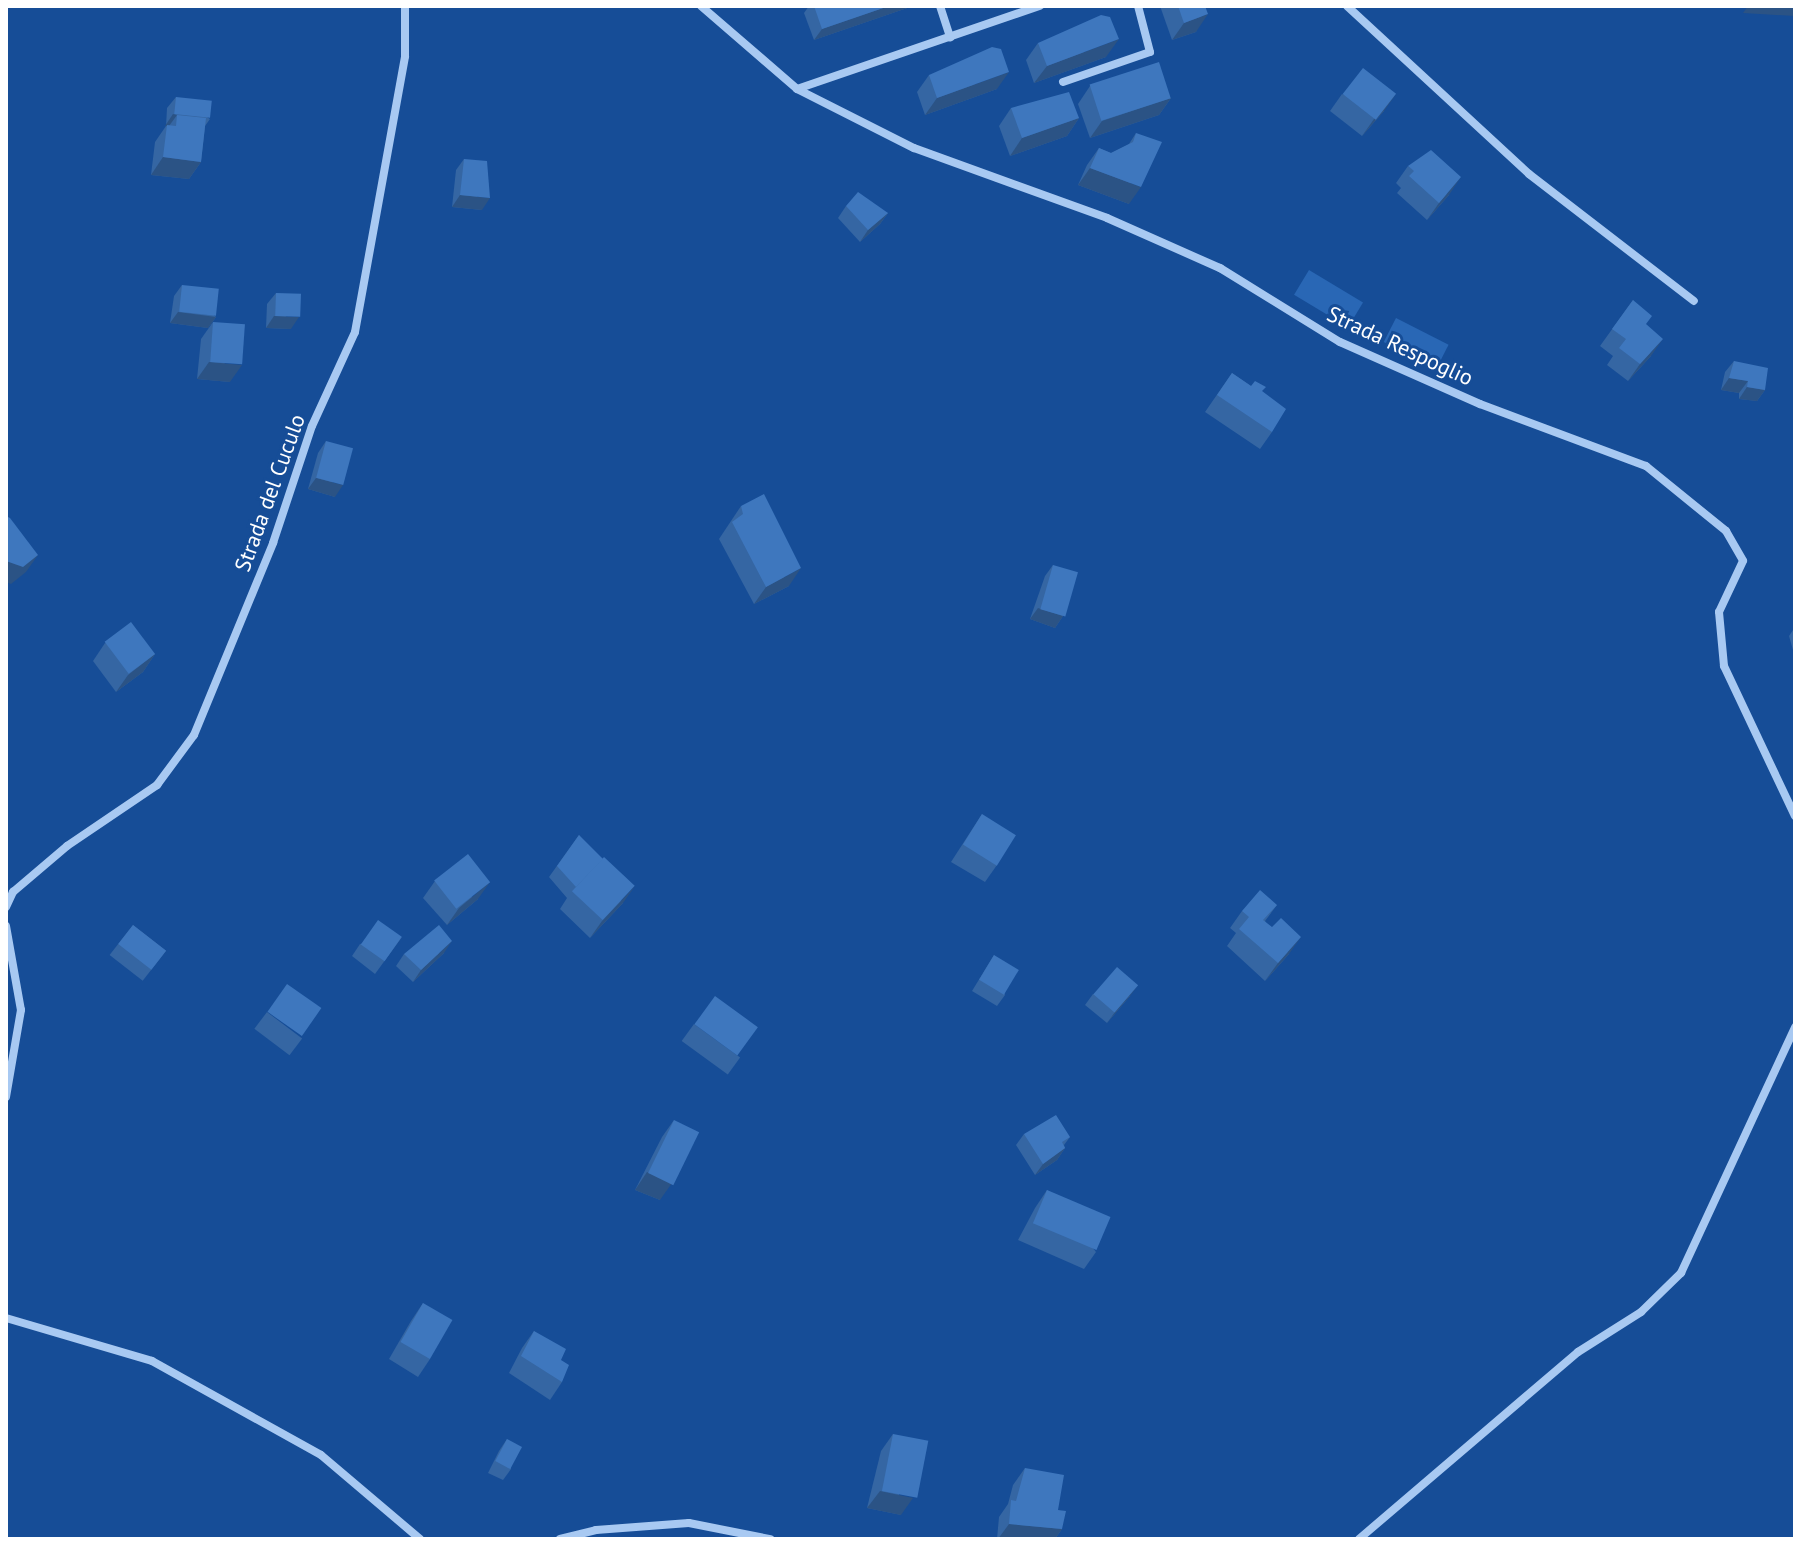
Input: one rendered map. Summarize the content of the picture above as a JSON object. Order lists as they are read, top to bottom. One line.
{"streets":{"street":["Strada Respoglio","Strada del Cuculo"]}}
